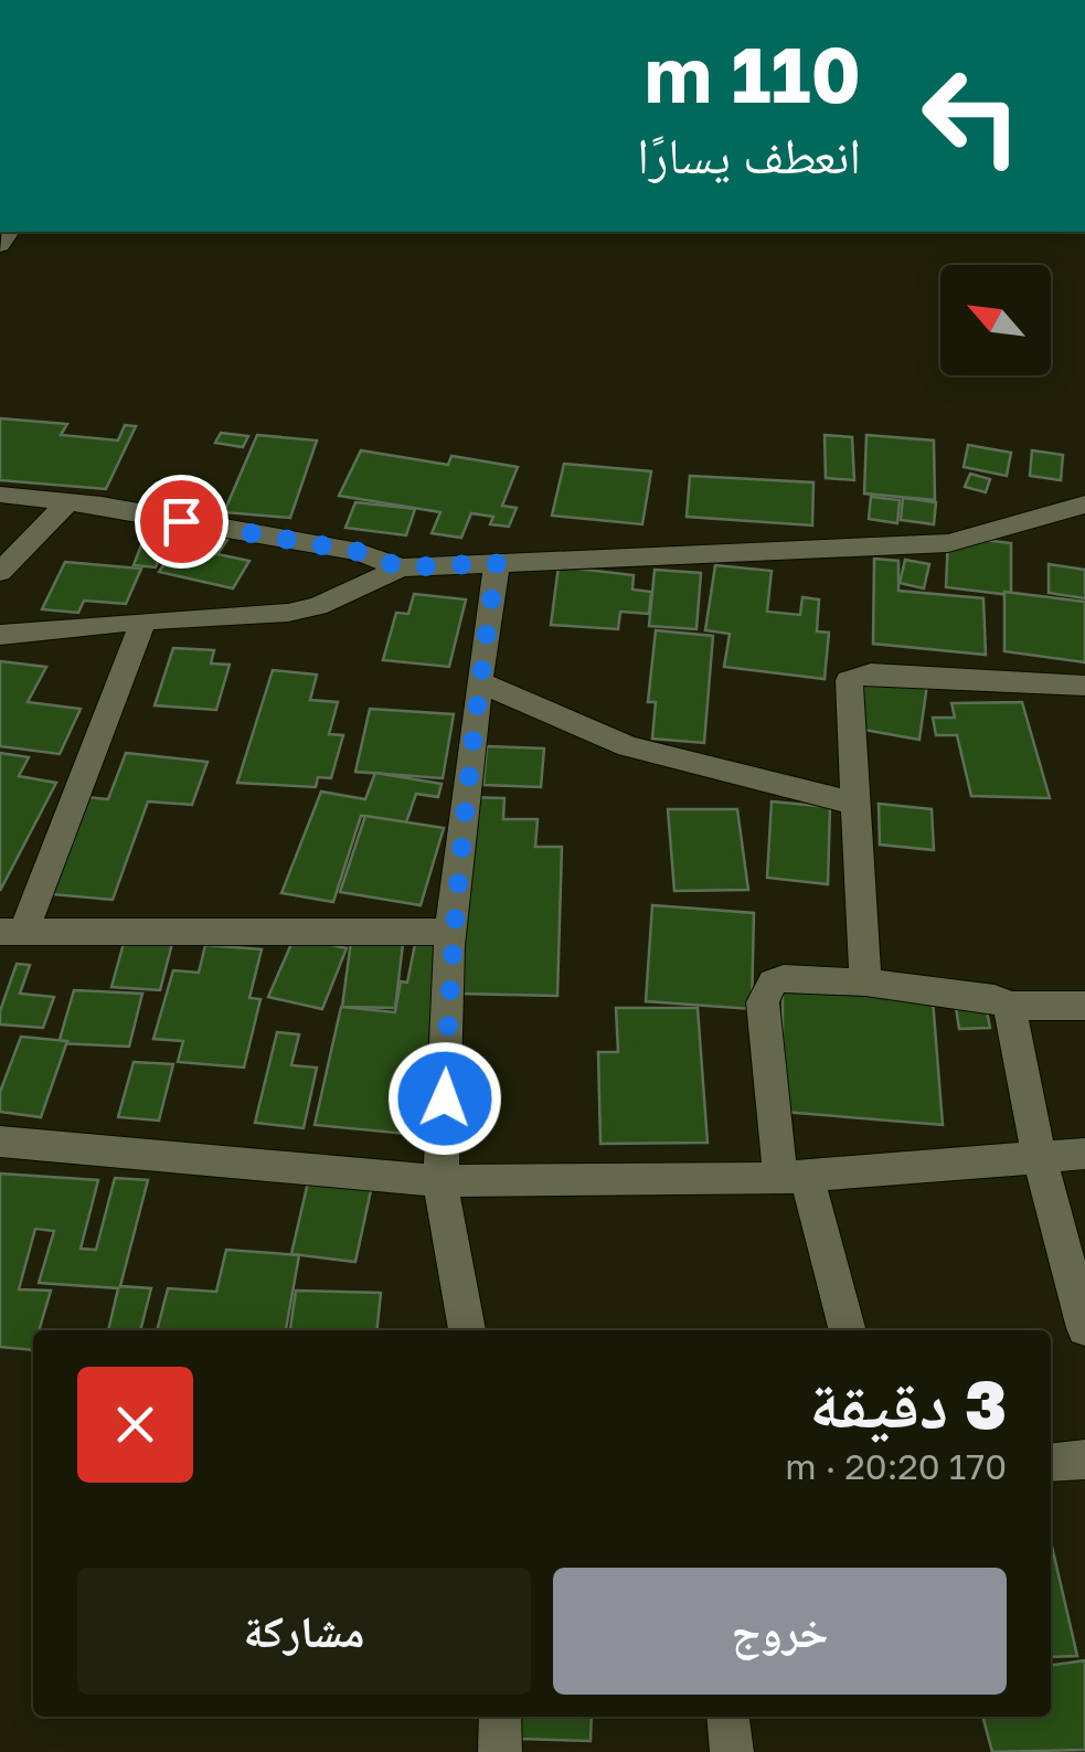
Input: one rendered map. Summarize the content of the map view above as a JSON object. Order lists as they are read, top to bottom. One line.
{"north":"top left","page":{"turn":["110 m","انعطف يسارًا"],"heading":["3 دقيقة","170 m · 20:20"],"buttons":["خروج","مشاركة"]}}
